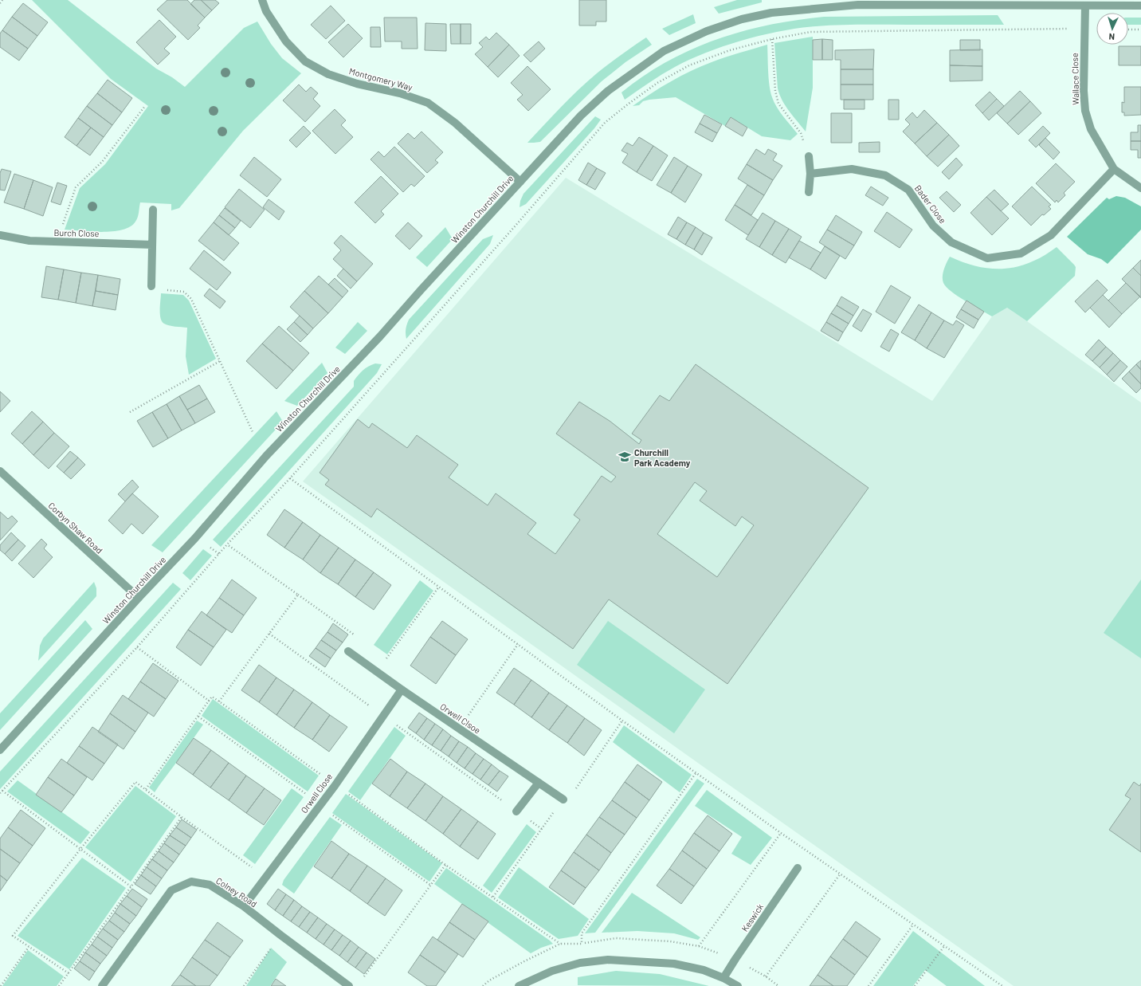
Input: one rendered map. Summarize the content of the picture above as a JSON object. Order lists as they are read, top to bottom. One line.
{"streets":{"street":["Montgomery Way","Wallace Close","Bader Close","Winston Churchill Drive","Burch Close","Corbyn Shaw Road","Orwell Clsoe","Orwell Close","Colney Road","Keswick"]},"crossings":[["Montgomery Way","Winston Churchill Drive"],["Wallace Close","Bader Close"],["Wallace Close","Winston Churchill Drive"],["Winston Churchill Drive","Corbyn Shaw Road"],["Orwell Clsoe","Orwell Close"],["Orwell Close","Colney Road"]],"places":{"school or university":["Churchill Park Academy"]},"north":"bottom"}
